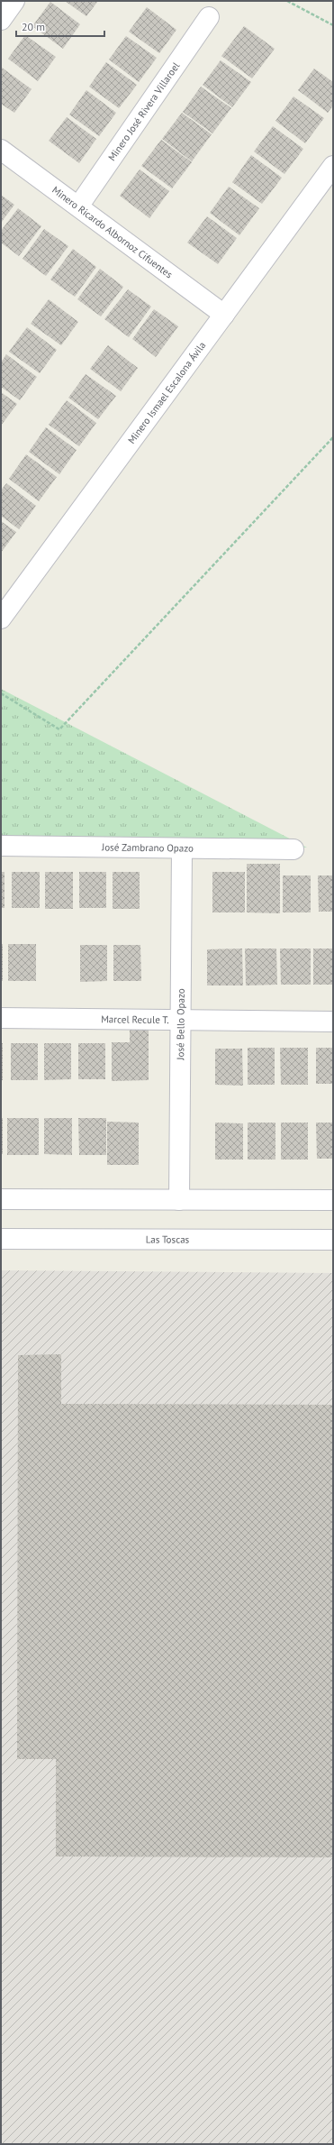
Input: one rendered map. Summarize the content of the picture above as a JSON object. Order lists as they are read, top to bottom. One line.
{"streets":{"street":["Minero José Rivera Villaroel","Minero Ricardo Albornoz Cifuentes","Minero Ismael Escalona Ávila","José Zambrano Opazo","Marcel Recule T.","José Bello Opazo","Las Toscas"]},"crossings":[["Minero José Rivera Villaroel","Minero Ricardo Albornoz Cifuentes"],["Minero Ricardo Albornoz Cifuentes","Minero Ismael Escalona Ávila"],["José Zambrano Opazo","José Bello Opazo"],["Marcel Recule T.","José Bello Opazo"]],"scale_bar":"20 m"}
